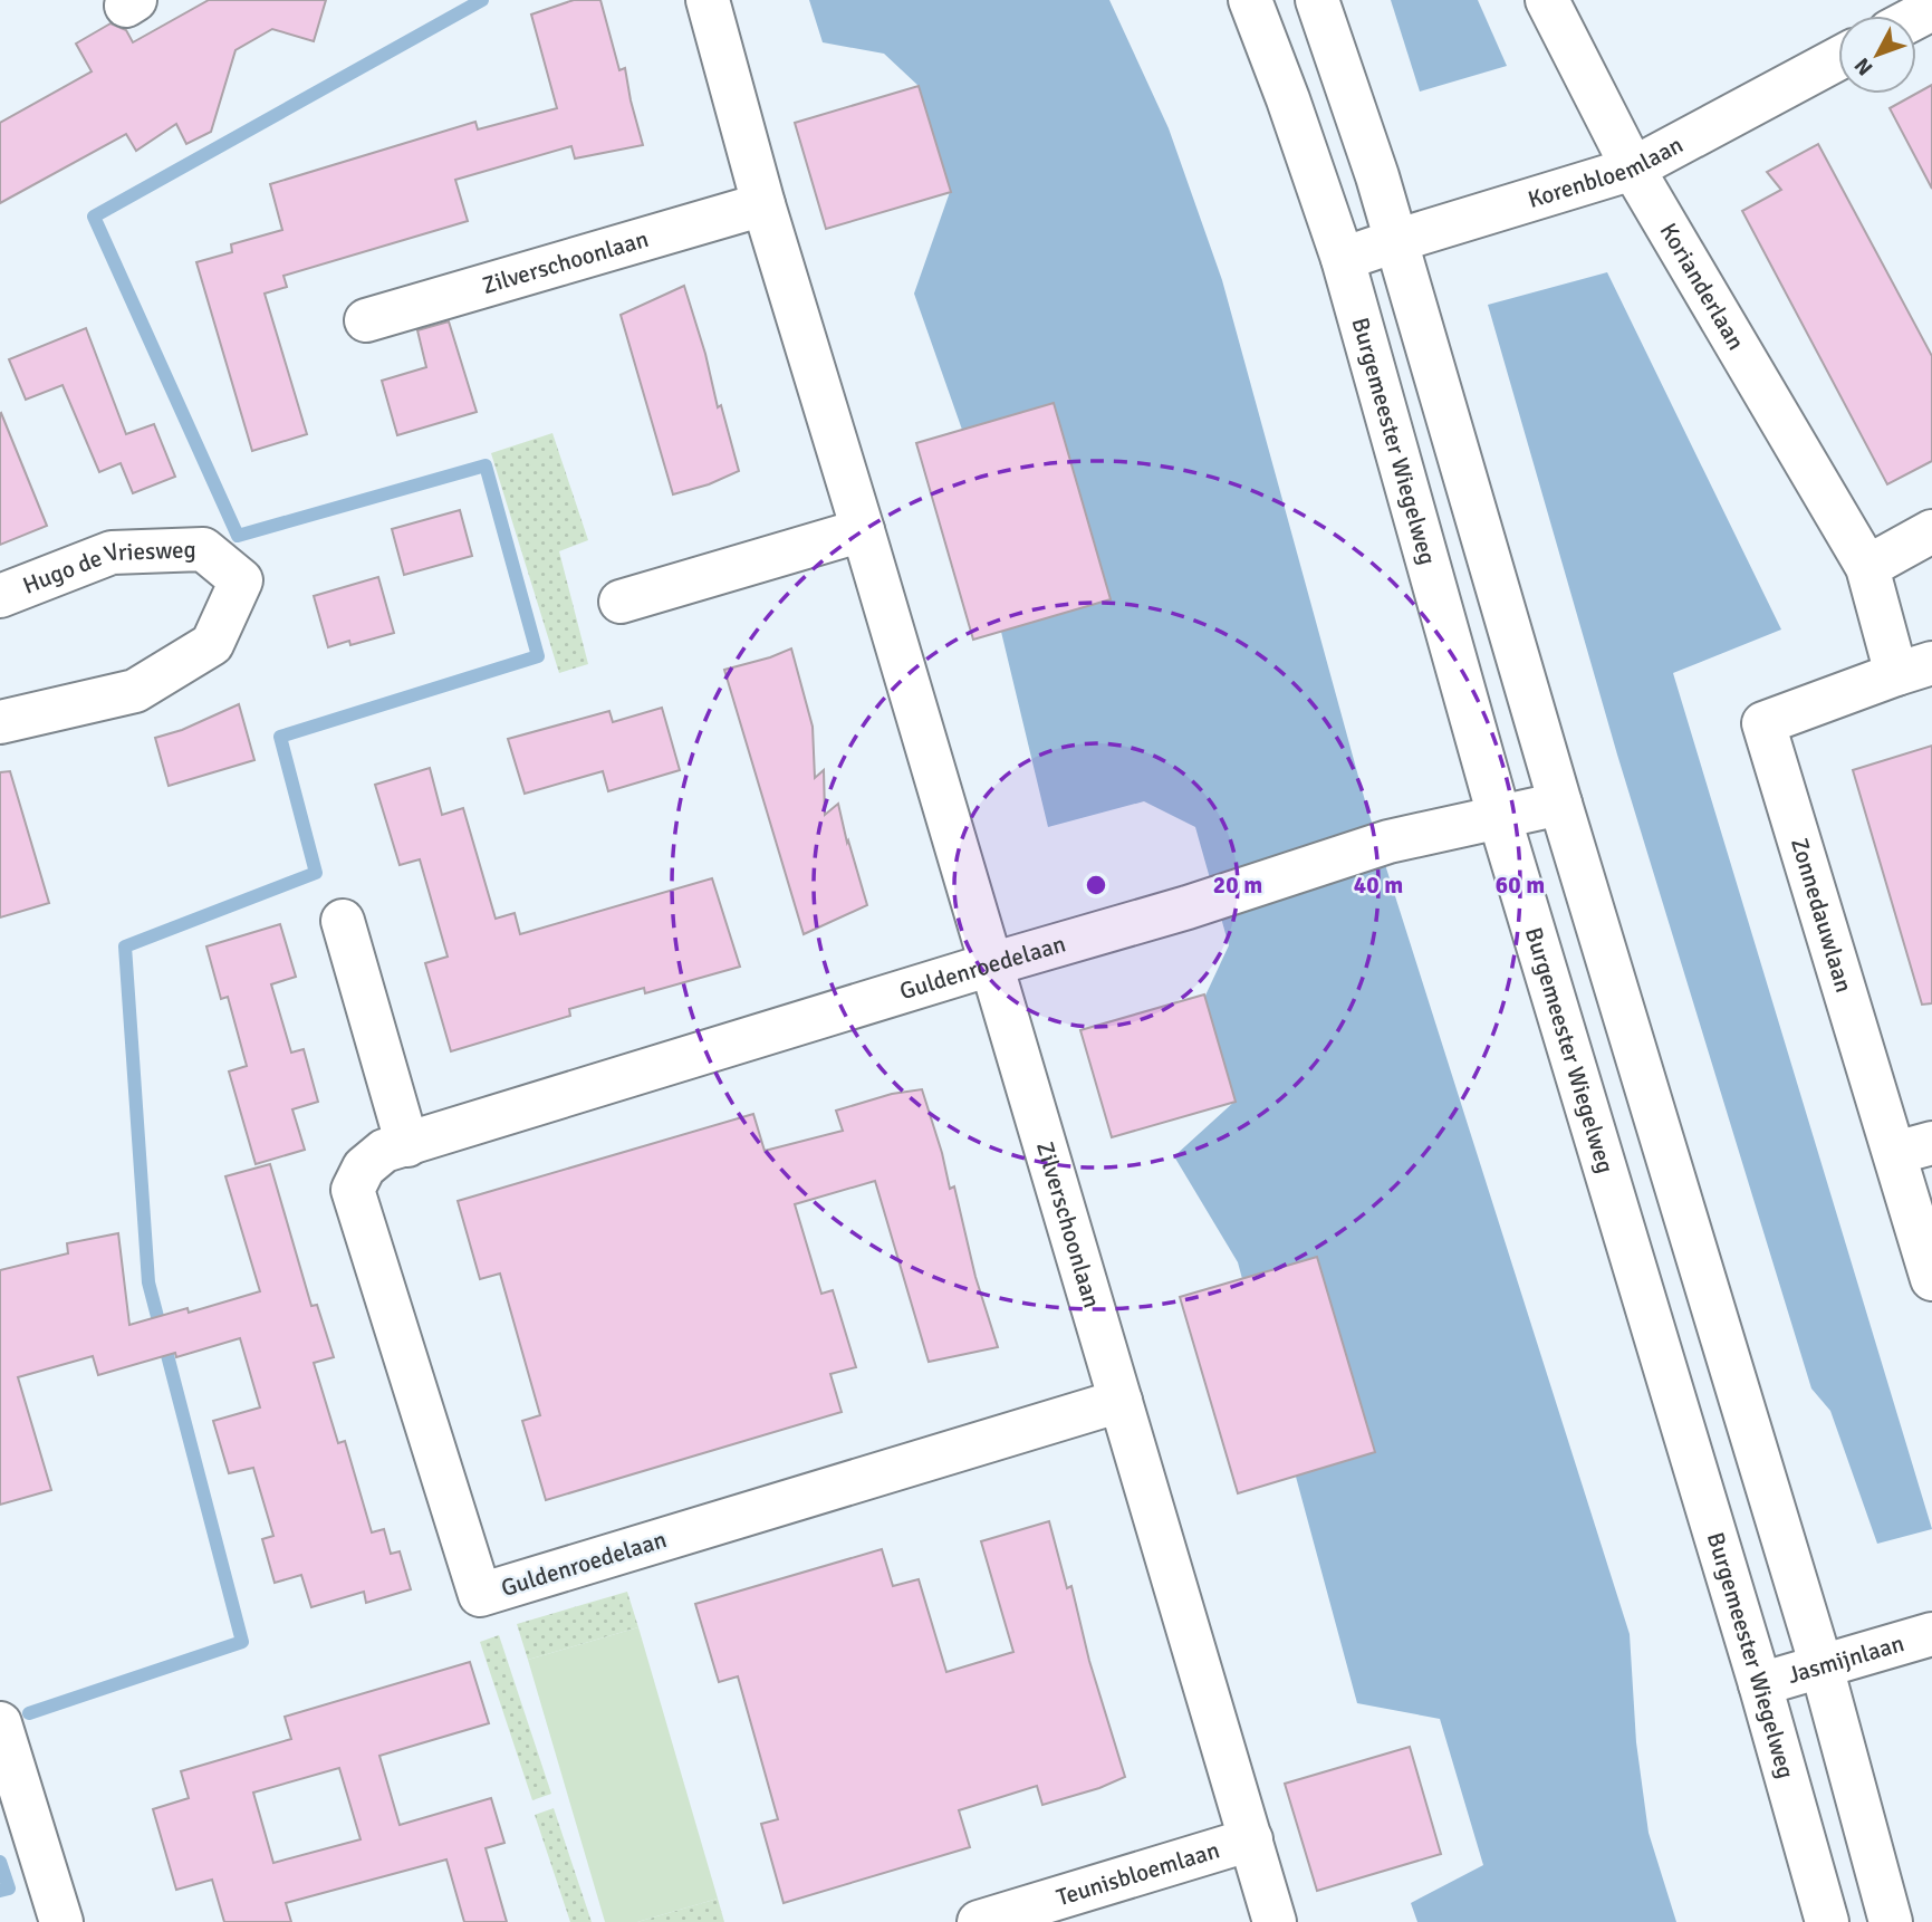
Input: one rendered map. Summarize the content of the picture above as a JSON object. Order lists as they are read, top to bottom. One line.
{"streets":{"street":["Korenbloemlaan","Zilverschoonlaan","Korianderlaan","Burgemeester Wiegelweg","Hugo de Vriesweg","Zonnedauwlaan","Guldenroedelaan","Jasmijnlaan","Teunisbloemlaan"]},"crossings":[["Korenbloemlaan","Korianderlaan"],["Korenbloemlaan","Burgemeester Wiegelweg"],["Zilverschoonlaan","Guldenroedelaan"],["Zilverschoonlaan","Teunisbloemlaan"],["Korianderlaan","Zonnedauwlaan"],["Burgemeester Wiegelweg","Guldenroedelaan"],["Burgemeester Wiegelweg","Jasmijnlaan"]],"north":"bottom left","rings":["20 m","40 m","60 m"]}
